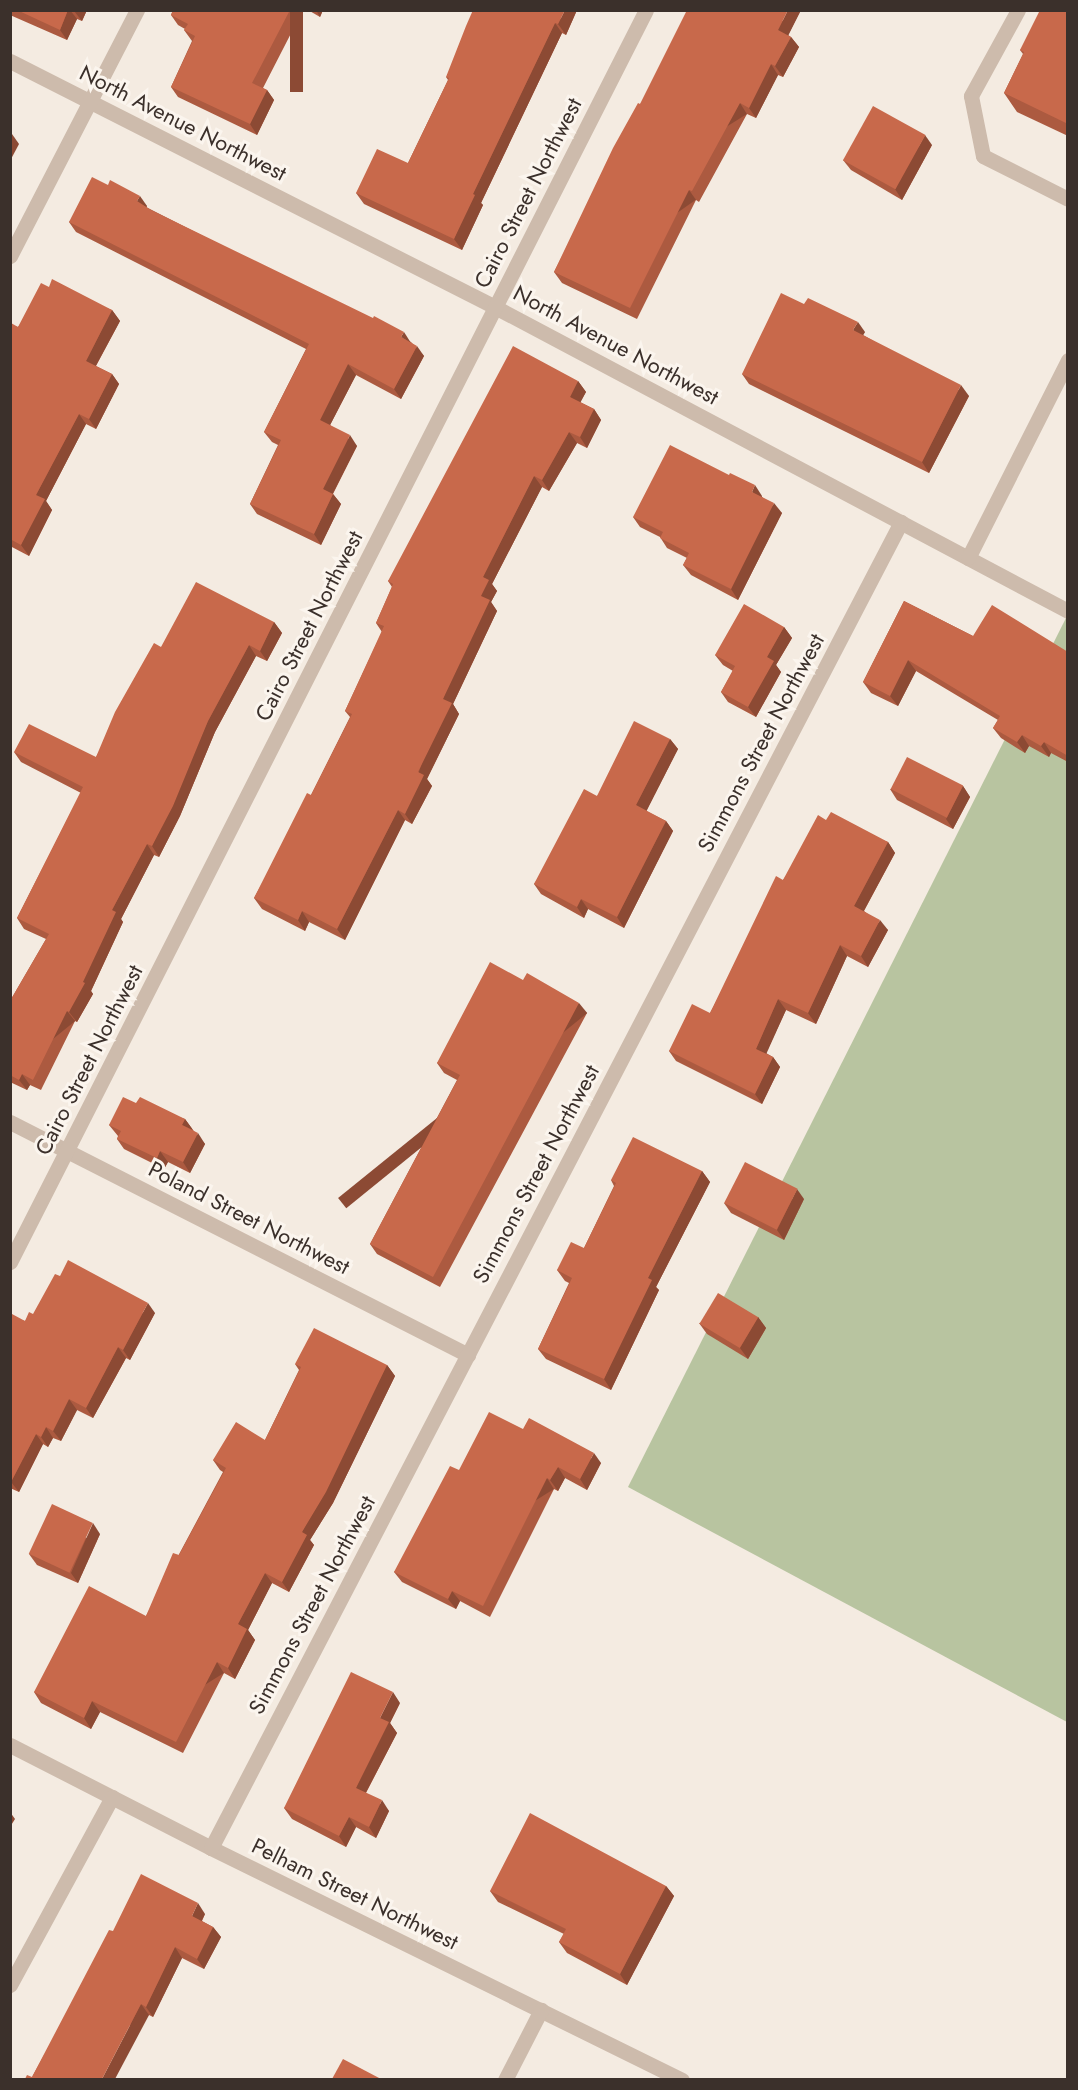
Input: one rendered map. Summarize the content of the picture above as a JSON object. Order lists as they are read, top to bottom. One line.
{"streets":{"street":["North Avenue Northwest","Cairo Street Northwest","Simmons Street Northwest","Poland Street Northwest","Pelham Street Northwest"]},"crossings":[["North Avenue Northwest","Cairo Street Northwest"],["North Avenue Northwest","Simmons Street Northwest"],["Cairo Street Northwest","Poland Street Northwest"],["Simmons Street Northwest","Poland Street Northwest"],["Simmons Street Northwest","Pelham Street Northwest"]]}
